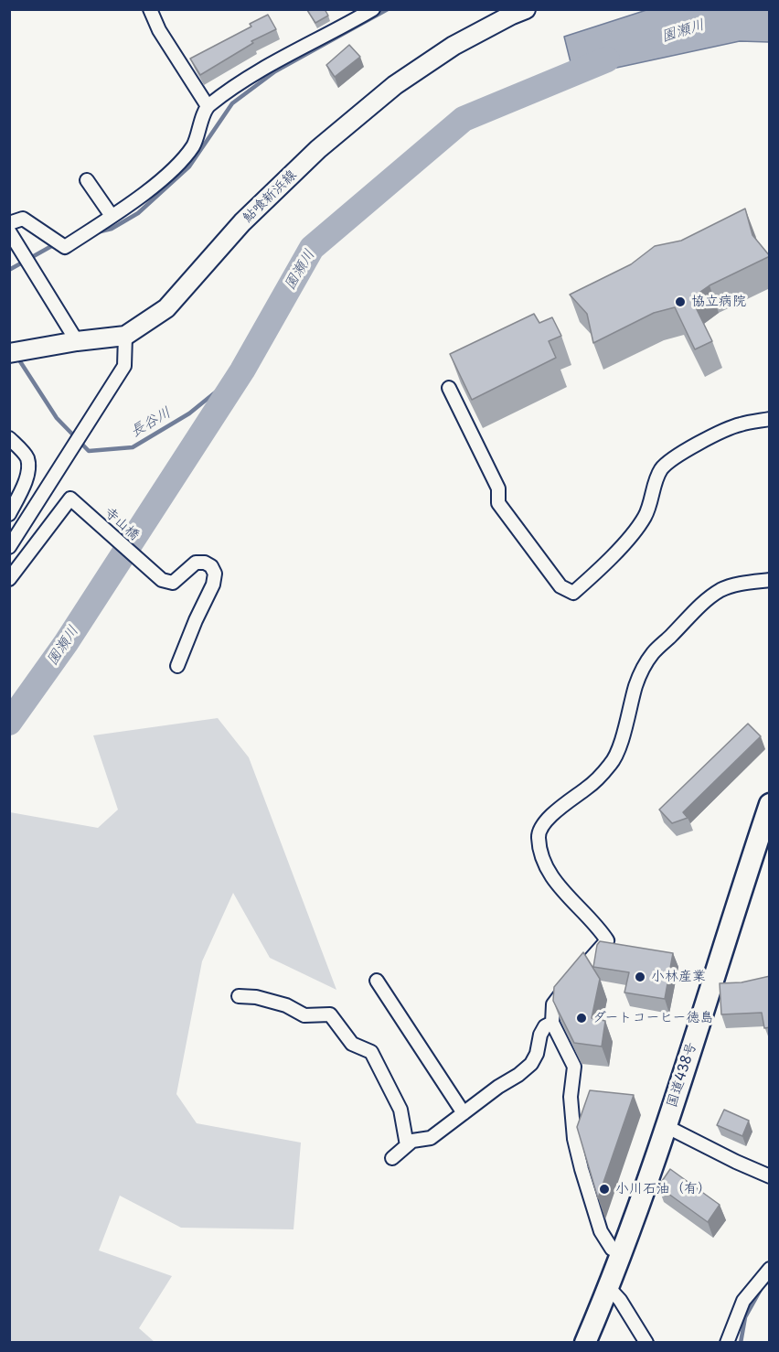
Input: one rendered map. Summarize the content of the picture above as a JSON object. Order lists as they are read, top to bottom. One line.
{"streets":{"highway":["国道438号"],"main road":["鮎喰新浜線"],"street":["寺山橋"]},"water":["園瀬川","長谷川"],"places":["協立病院","小林産業","ダートコーヒー徳島","小川石油（有）"]}
